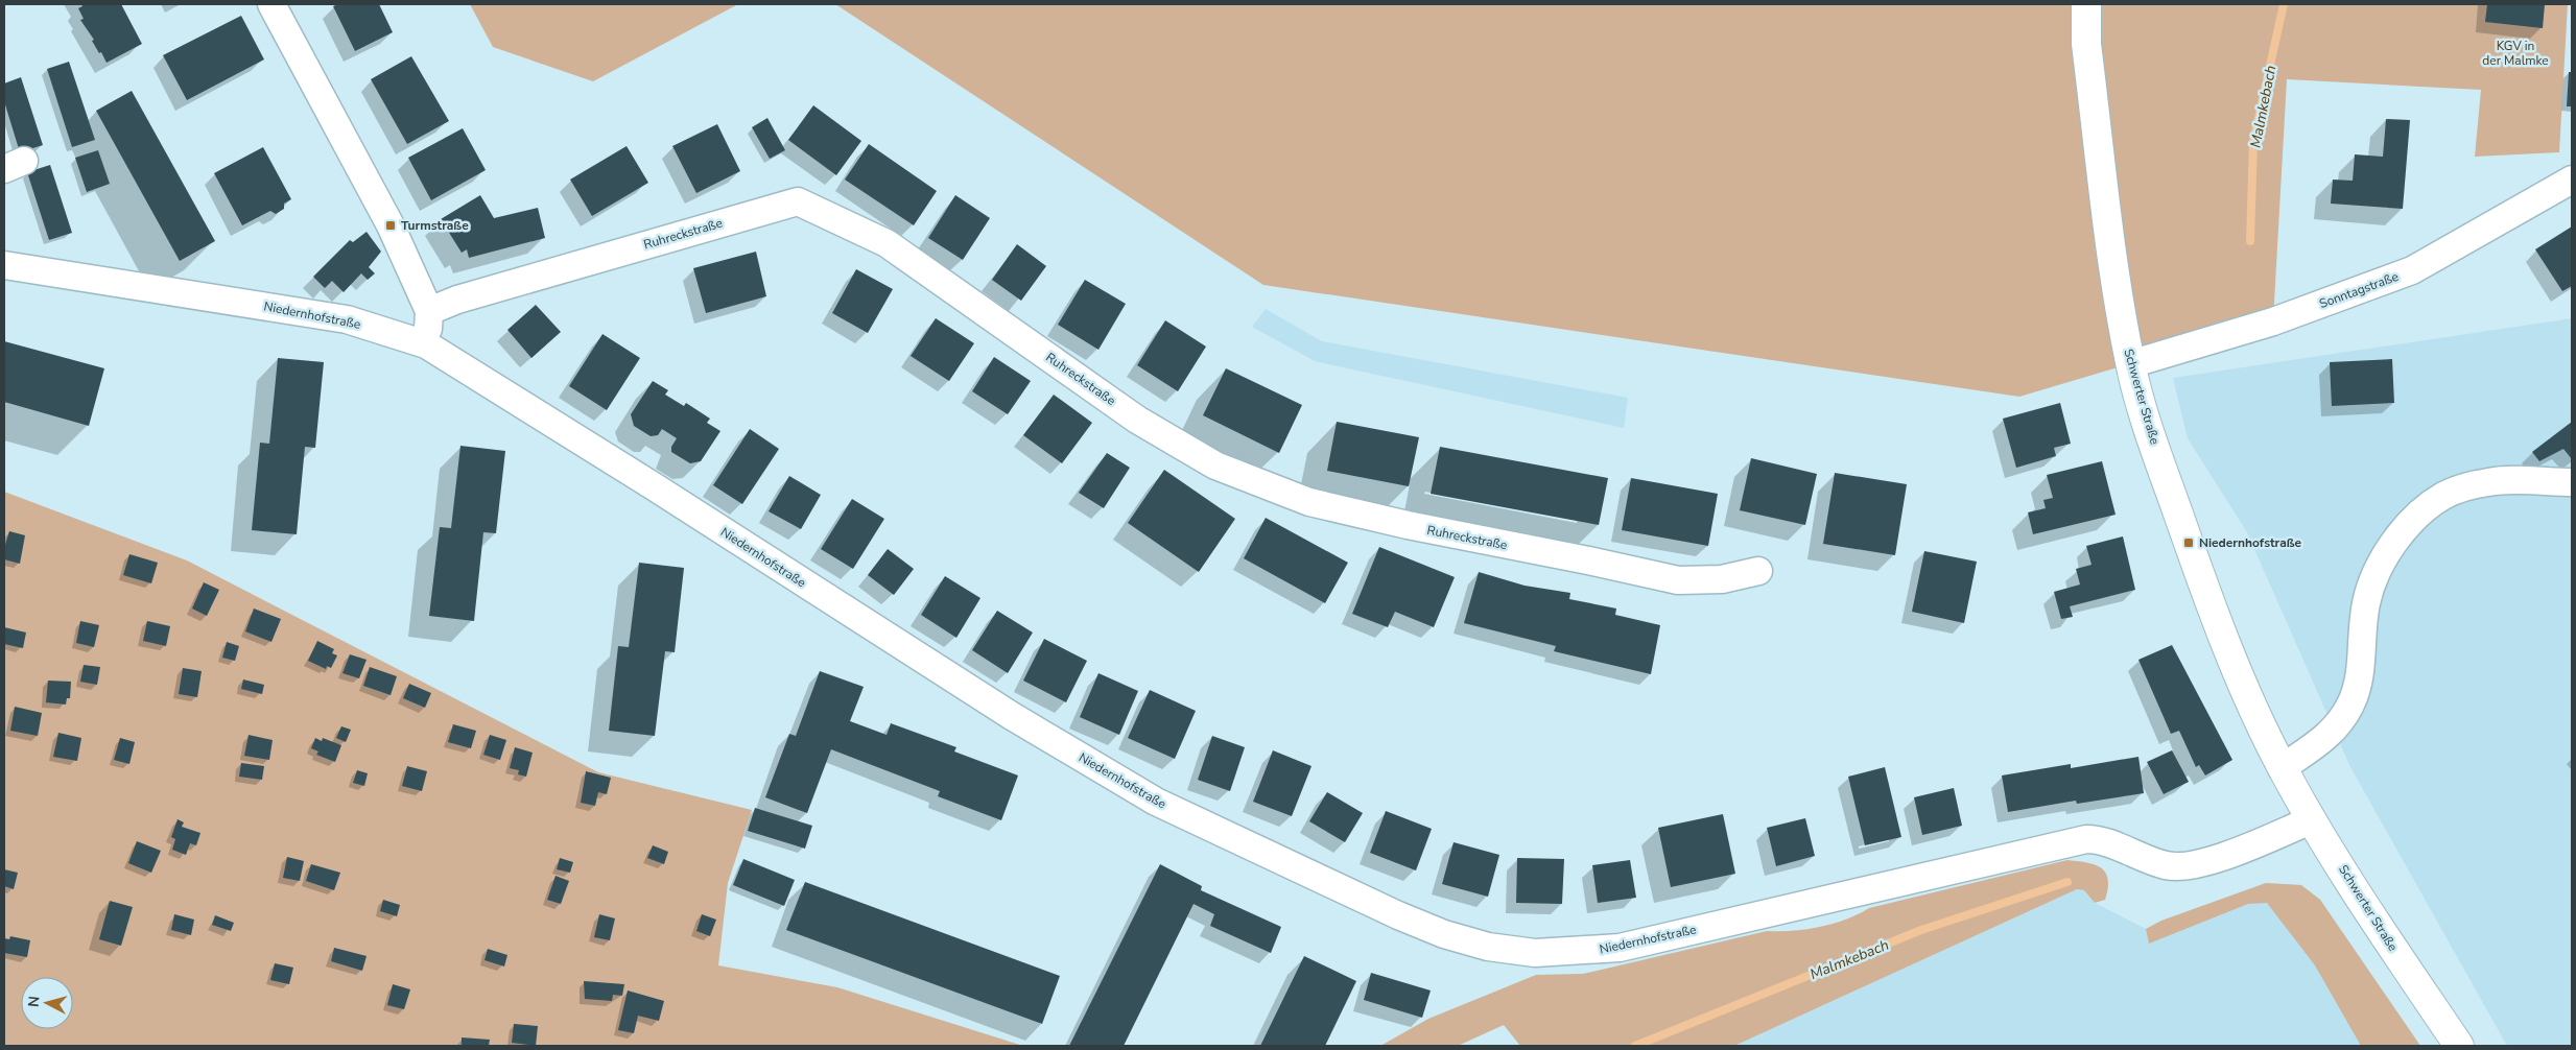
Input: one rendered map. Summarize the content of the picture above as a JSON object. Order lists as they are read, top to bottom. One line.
{"streets":{"main road":["Schwerter Straße"],"street":["Ruhreckstraße","Sonntagstraße","Niedernhofstraße"]},"crossings":[["Sonntagstraße","Schwerter Straße"],["Niedernhofstraße","Schwerter Straße"]],"water":["Malmkebach"],"parks":["KGV in der Malmke"],"places":{"transit":["Turmstraße","Niedernhofstraße"]},"north":"left"}
